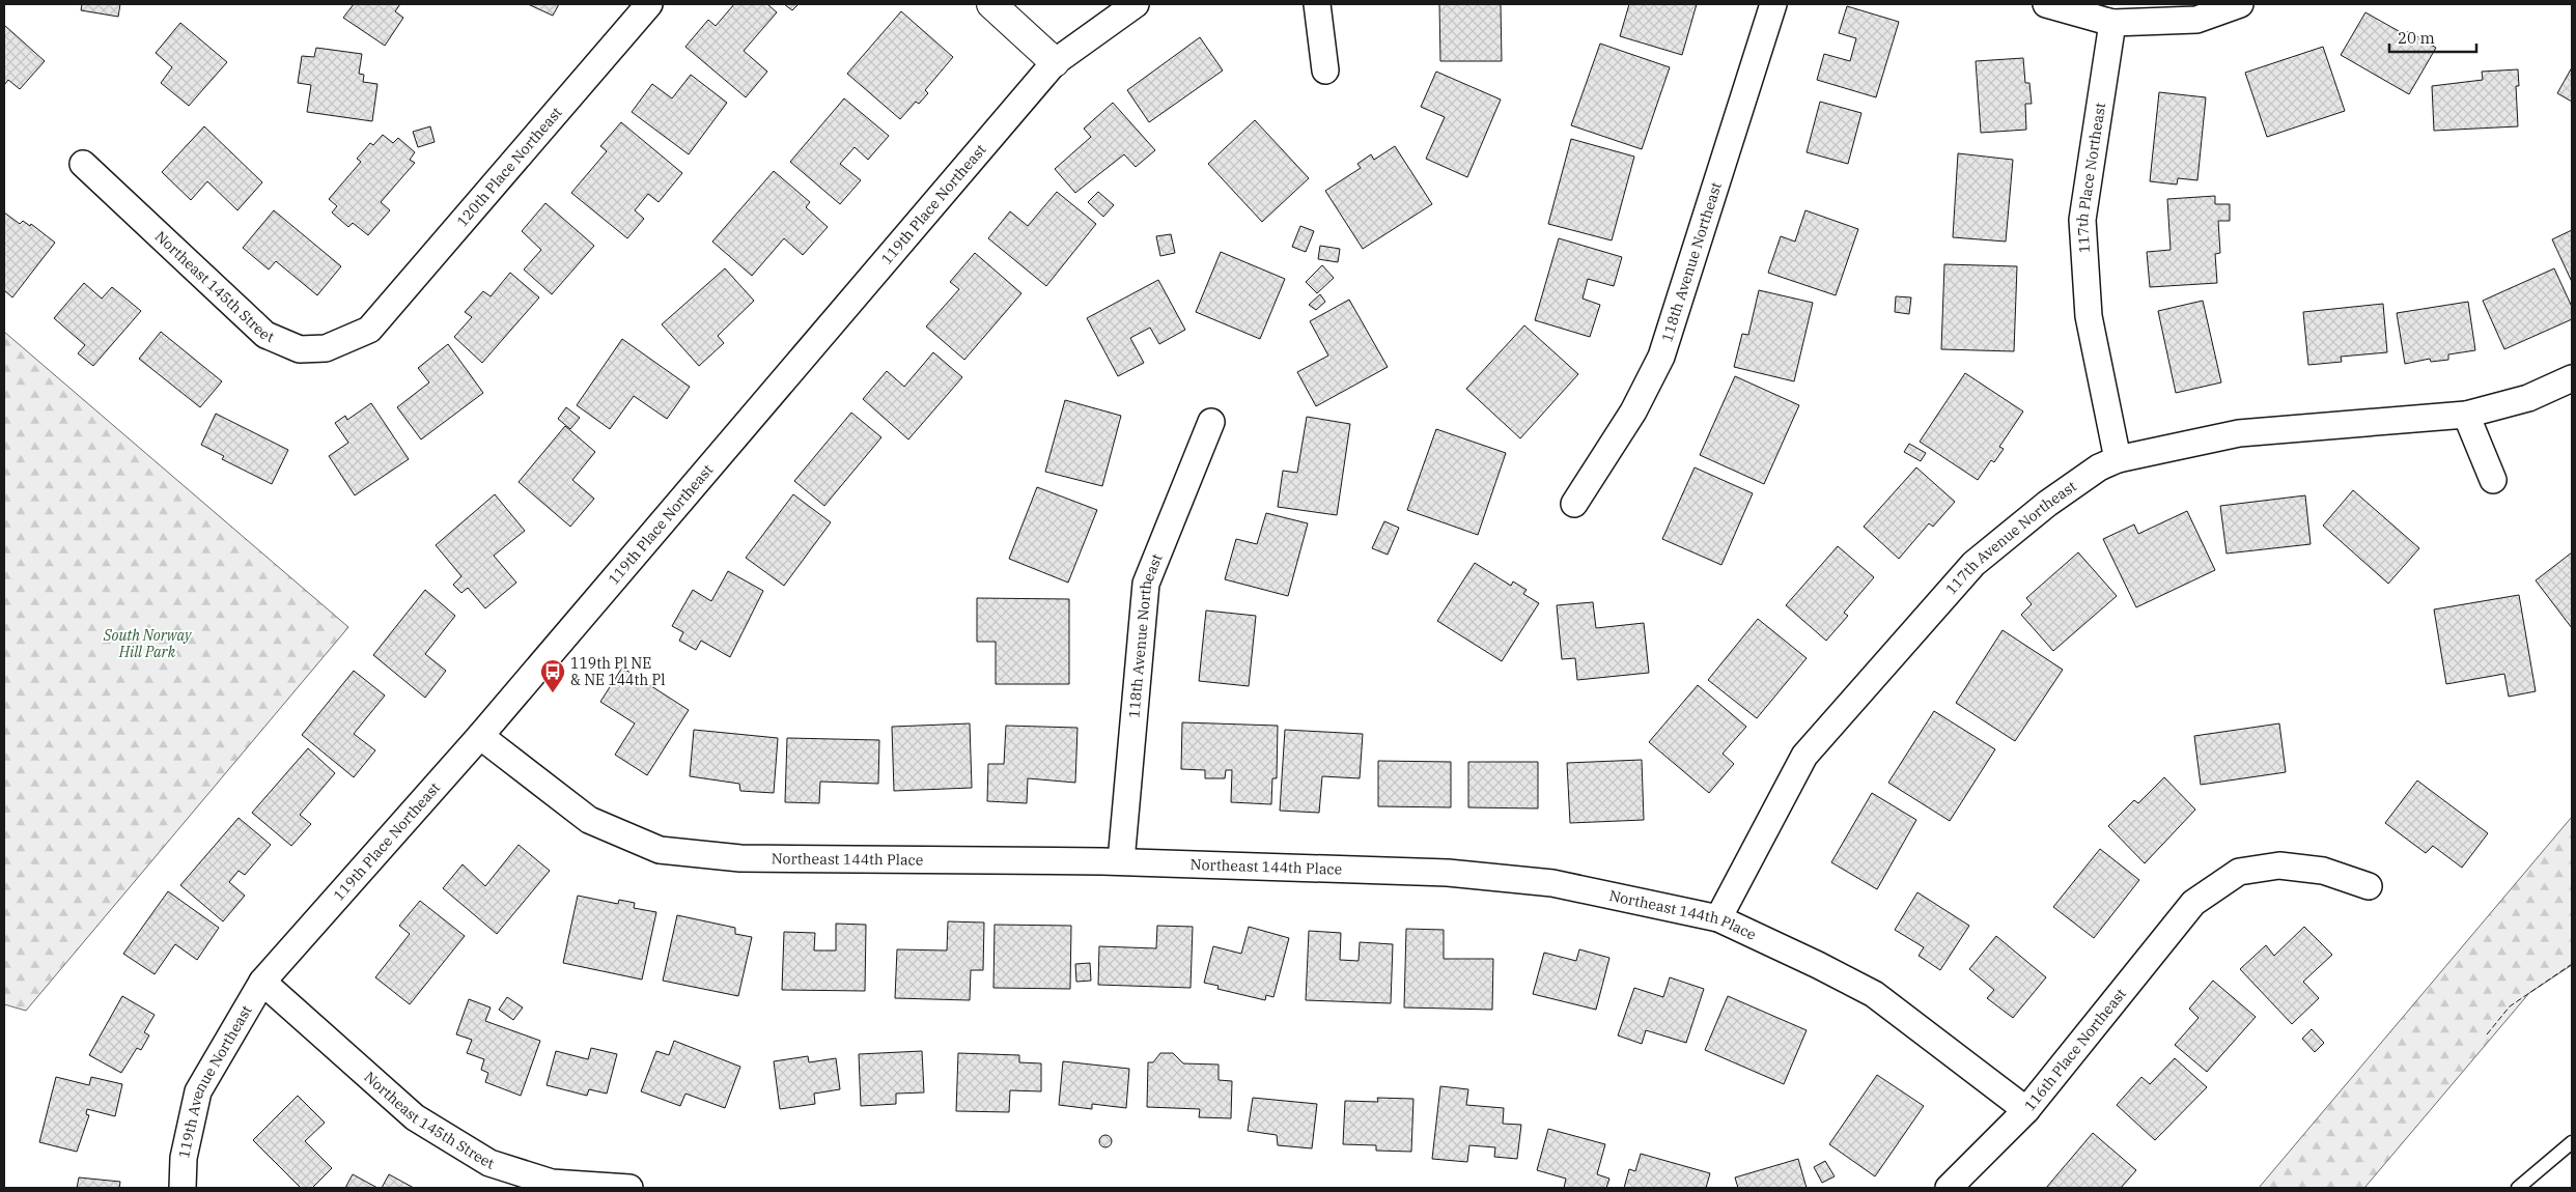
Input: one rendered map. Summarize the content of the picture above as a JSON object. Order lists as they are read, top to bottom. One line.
{"streets":{"street":["120th Place Northeast","117th Place Northeast","119th Place Northeast","118th Avenue Northeast","Northeast 145th Street","117th Avenue Northeast","Northeast 144th Place","116th Place Northeast","119th Avenue Northeast"]},"crossings":[["120th Place Northeast","Northeast 145th Street"],["117th Place Northeast","117th Avenue Northeast"],["119th Place Northeast","Northeast 145th Street"],["119th Place Northeast","Northeast 144th Place"],["119th Place Northeast","119th Avenue Northeast"],["118th Avenue Northeast","Northeast 144th Place"],["Northeast 145th Street","119th Avenue Northeast"],["117th Avenue Northeast","Northeast 144th Place"],["Northeast 144th Place","116th Place Northeast"]],"parks":["South Norway Hill Park"],"places":{"bus stop":["119th Pl NE & NE 144th Pl"]},"scale_bar":"20 m"}
